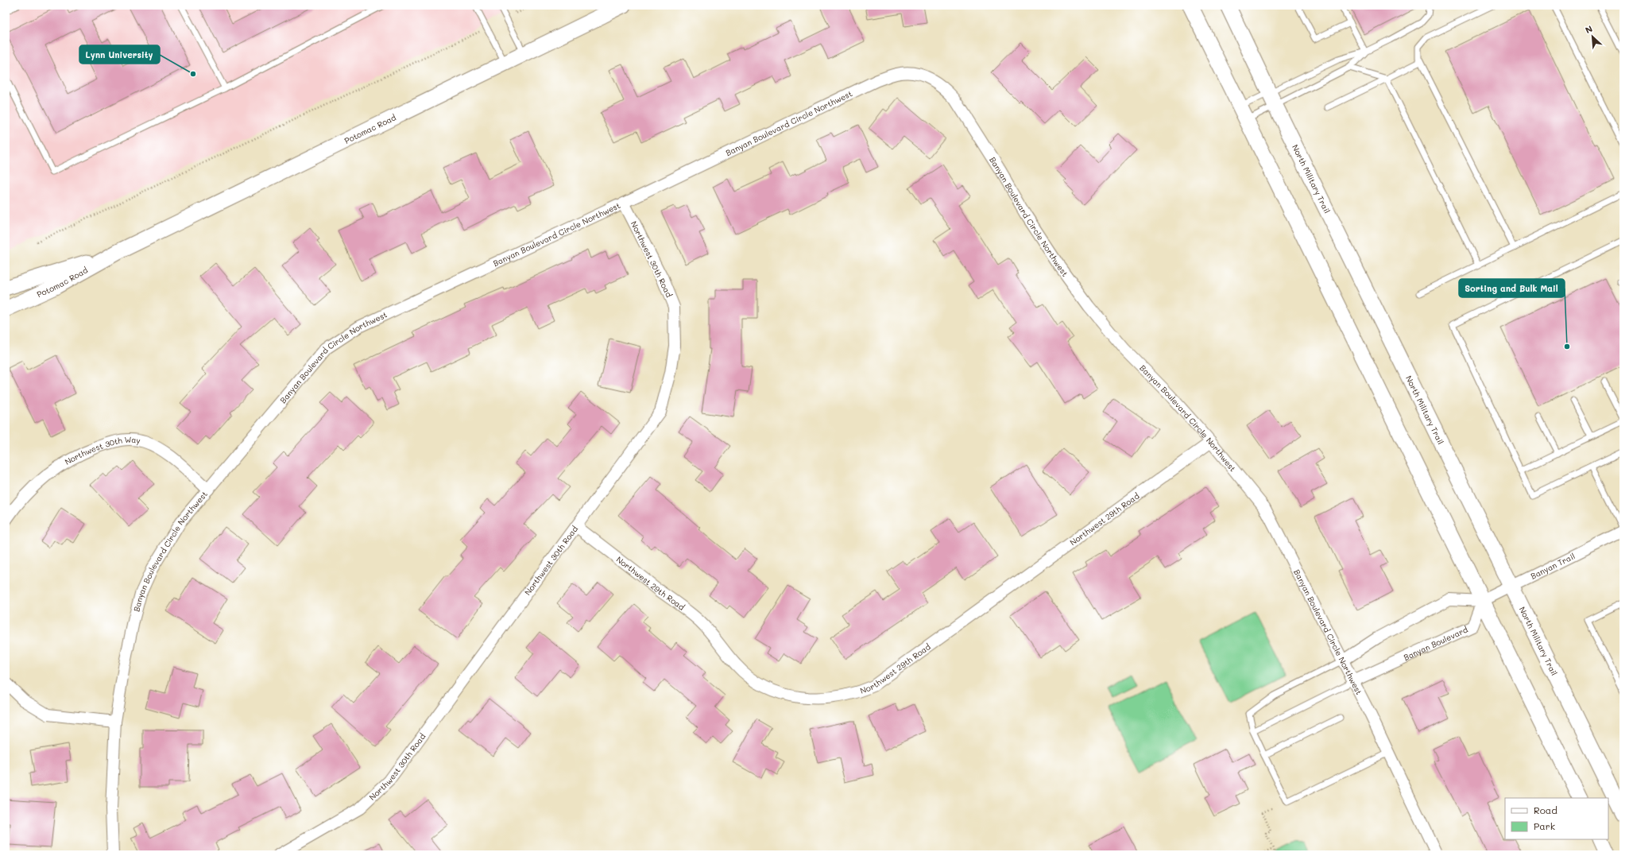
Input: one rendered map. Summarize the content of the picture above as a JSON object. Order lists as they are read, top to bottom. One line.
{"streets":{"main road":["Potomac Road","North Military Trail"],"street":["Banyan Boulevard Circle Northwest","Northwest 30th Road","Northwest 30th Way","Northwest 29th Road","Banyan Trail","Banyan Boulevard"]},"crossings":[["Banyan Boulevard Circle Northwest","Northwest 30th Road"],["Banyan Boulevard Circle Northwest","Northwest 30th Way"],["Banyan Boulevard Circle Northwest","Northwest 29th Road"],["Banyan Boulevard Circle Northwest","Banyan Boulevard"],["North Military Trail","Banyan Trail"],["Northwest 30th Road","Northwest 29th Road"],["Banyan Trail","Banyan Boulevard"]],"places":["Lynn University","Sorting and Bulk Mail"],"legend":["Road","Park"],"north":"top left"}
